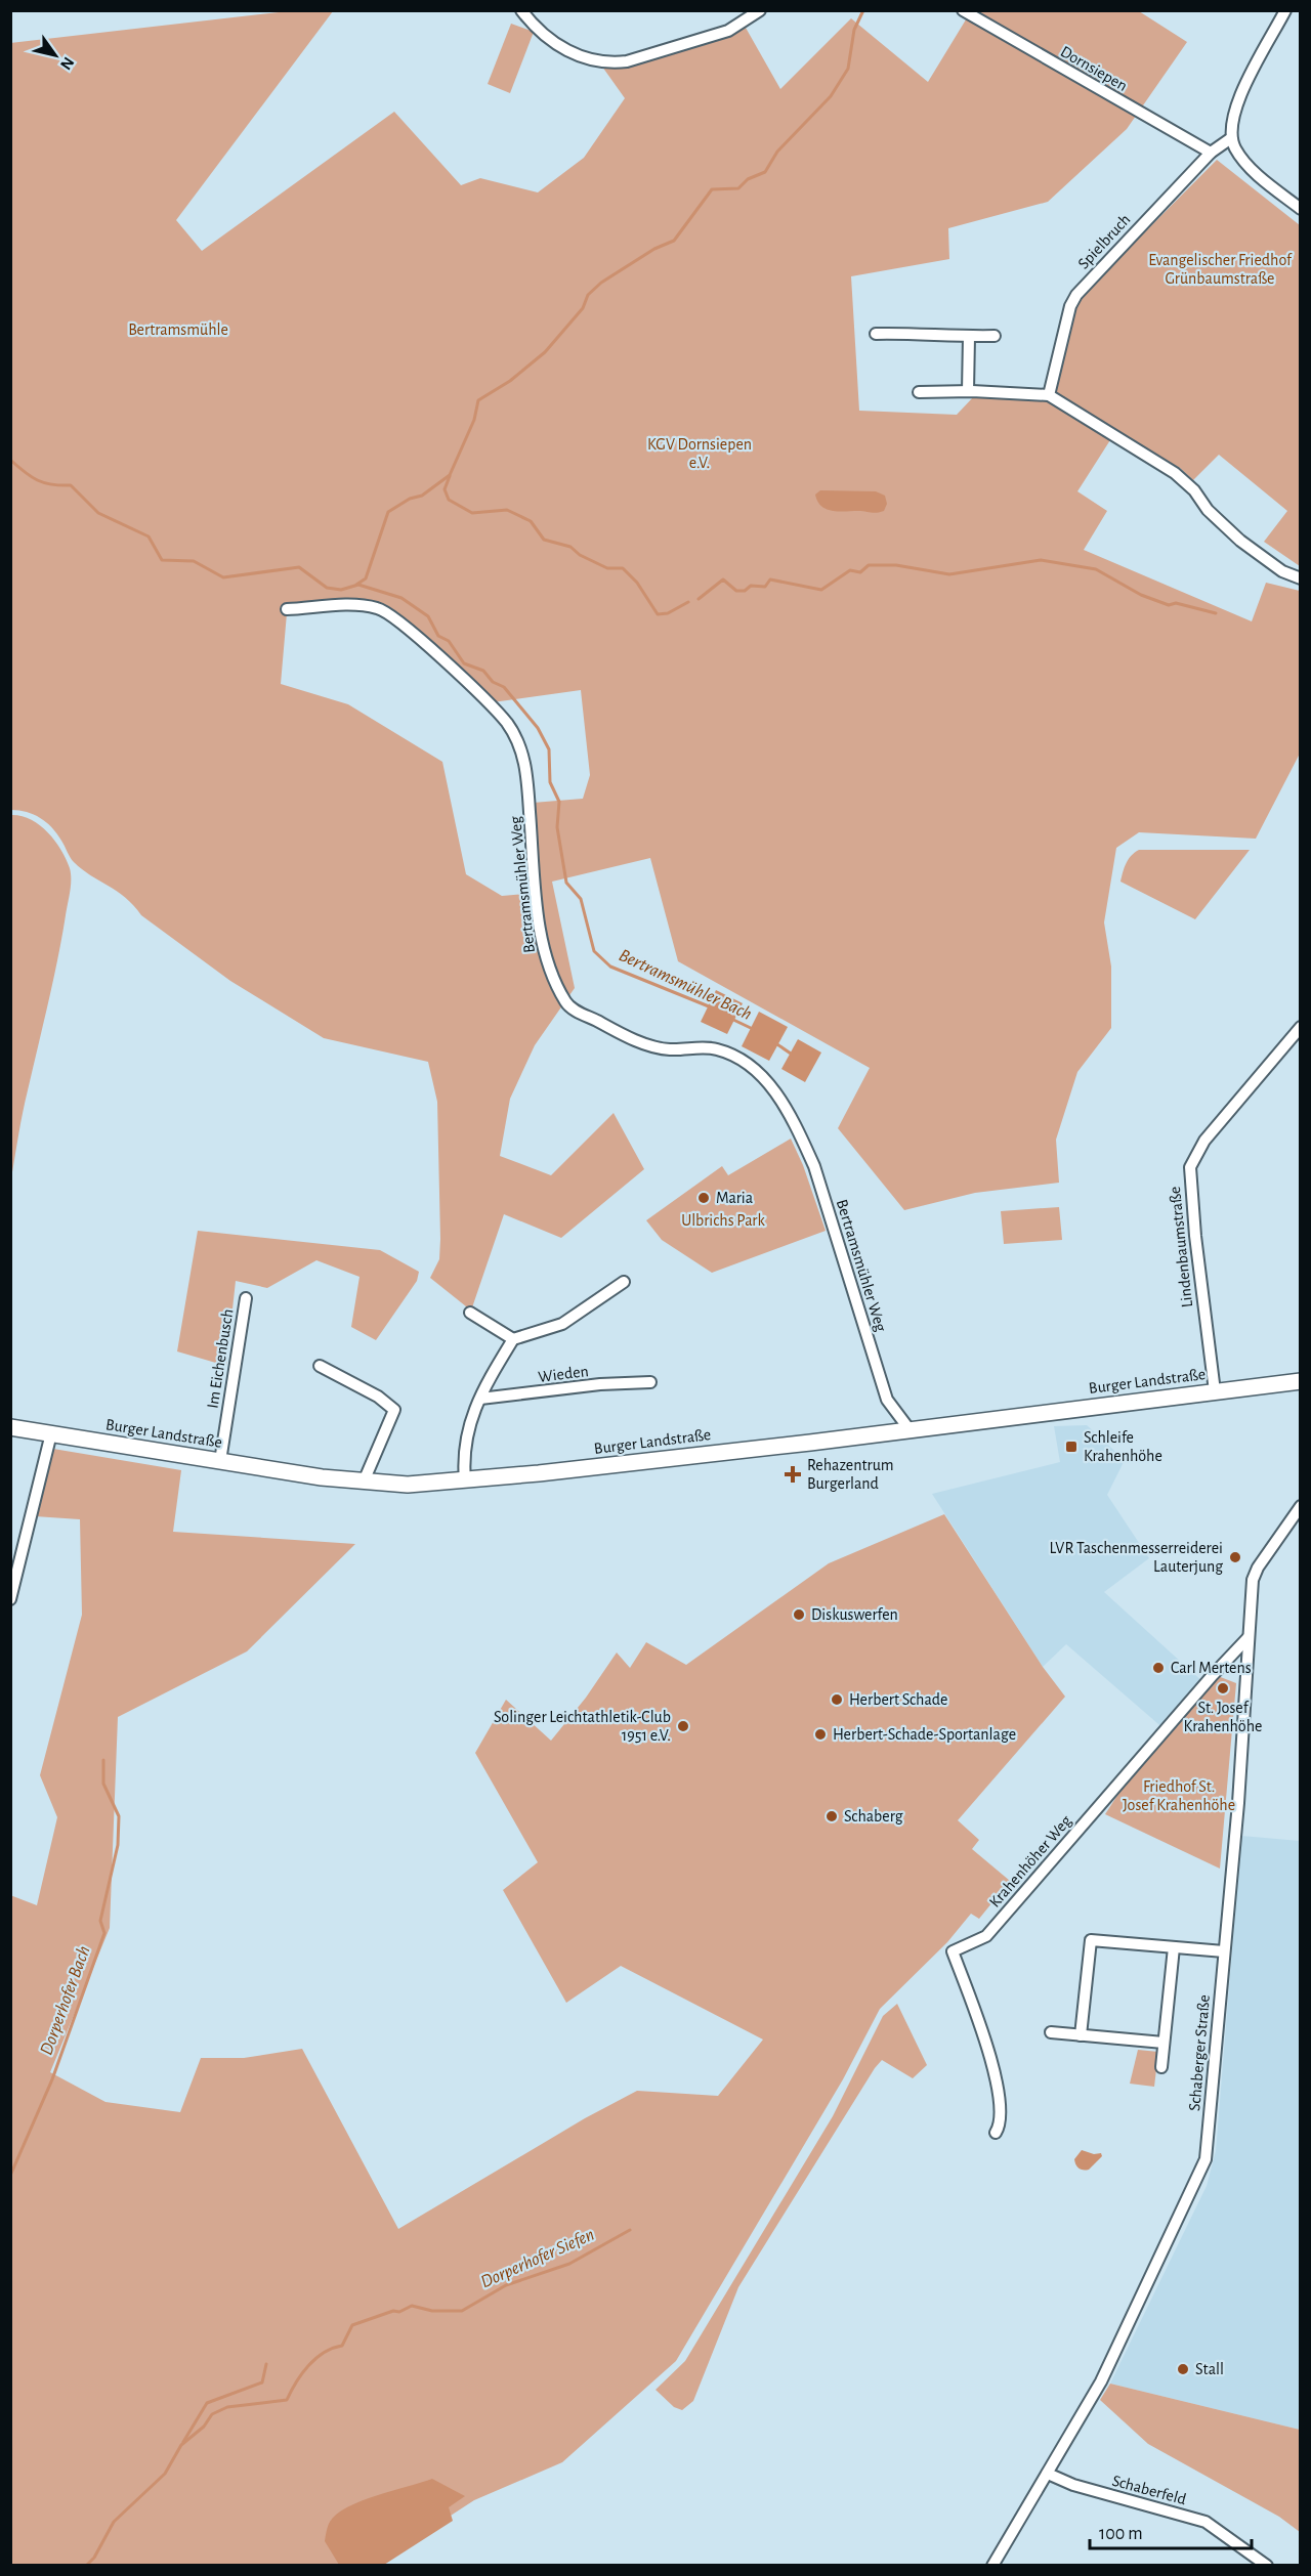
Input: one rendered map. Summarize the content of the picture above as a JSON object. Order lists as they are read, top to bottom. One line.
{"streets":{"main road":["Burger Landstraße"],"street":["Dornsiepen","Spielbruch","Bertramsmühler Weg","Lindenbaumstraße","Im Eichenbusch","Wieden","Krahenhöher Weg","Schaberger Straße","Schaberfeld"]},"crossings":[["Dornsiepen","Spielbruch"],["Bertramsmühler Weg","Burger Landstraße"],["Lindenbaumstraße","Burger Landstraße"],["Im Eichenbusch","Burger Landstraße"],["Krahenhöher Weg","Schaberger Straße"],["Schaberger Straße","Schaberfeld"]],"water":["Bertramsmühler Bach","Dorperhofer Bach","Dorperhofer Siefen"],"parks":["Evangelischer Friedhof Grünbaumstraße","Bertramsmühle","KGV Dornsiepen e.V.","Ulbrichs Park","Friedhof St. Josef Krahenhöhe"],"places":{"other":["Maria","LVR Taschenmesserreiderei Lauterjung","Diskuswerfen","Carl Mertens","St. Josef Krahenhöhe","Herbert Schade","Solinger Leichtathletik-Club 1951 e.V.","Herbert-Schade-Sportanlage","Schaberg","Stall"],"transit":["Schleife Krahenhöhe"],"health":["Rehazentrum Burgerland"]},"scale_bar":"100 m","north":"bottom right"}
